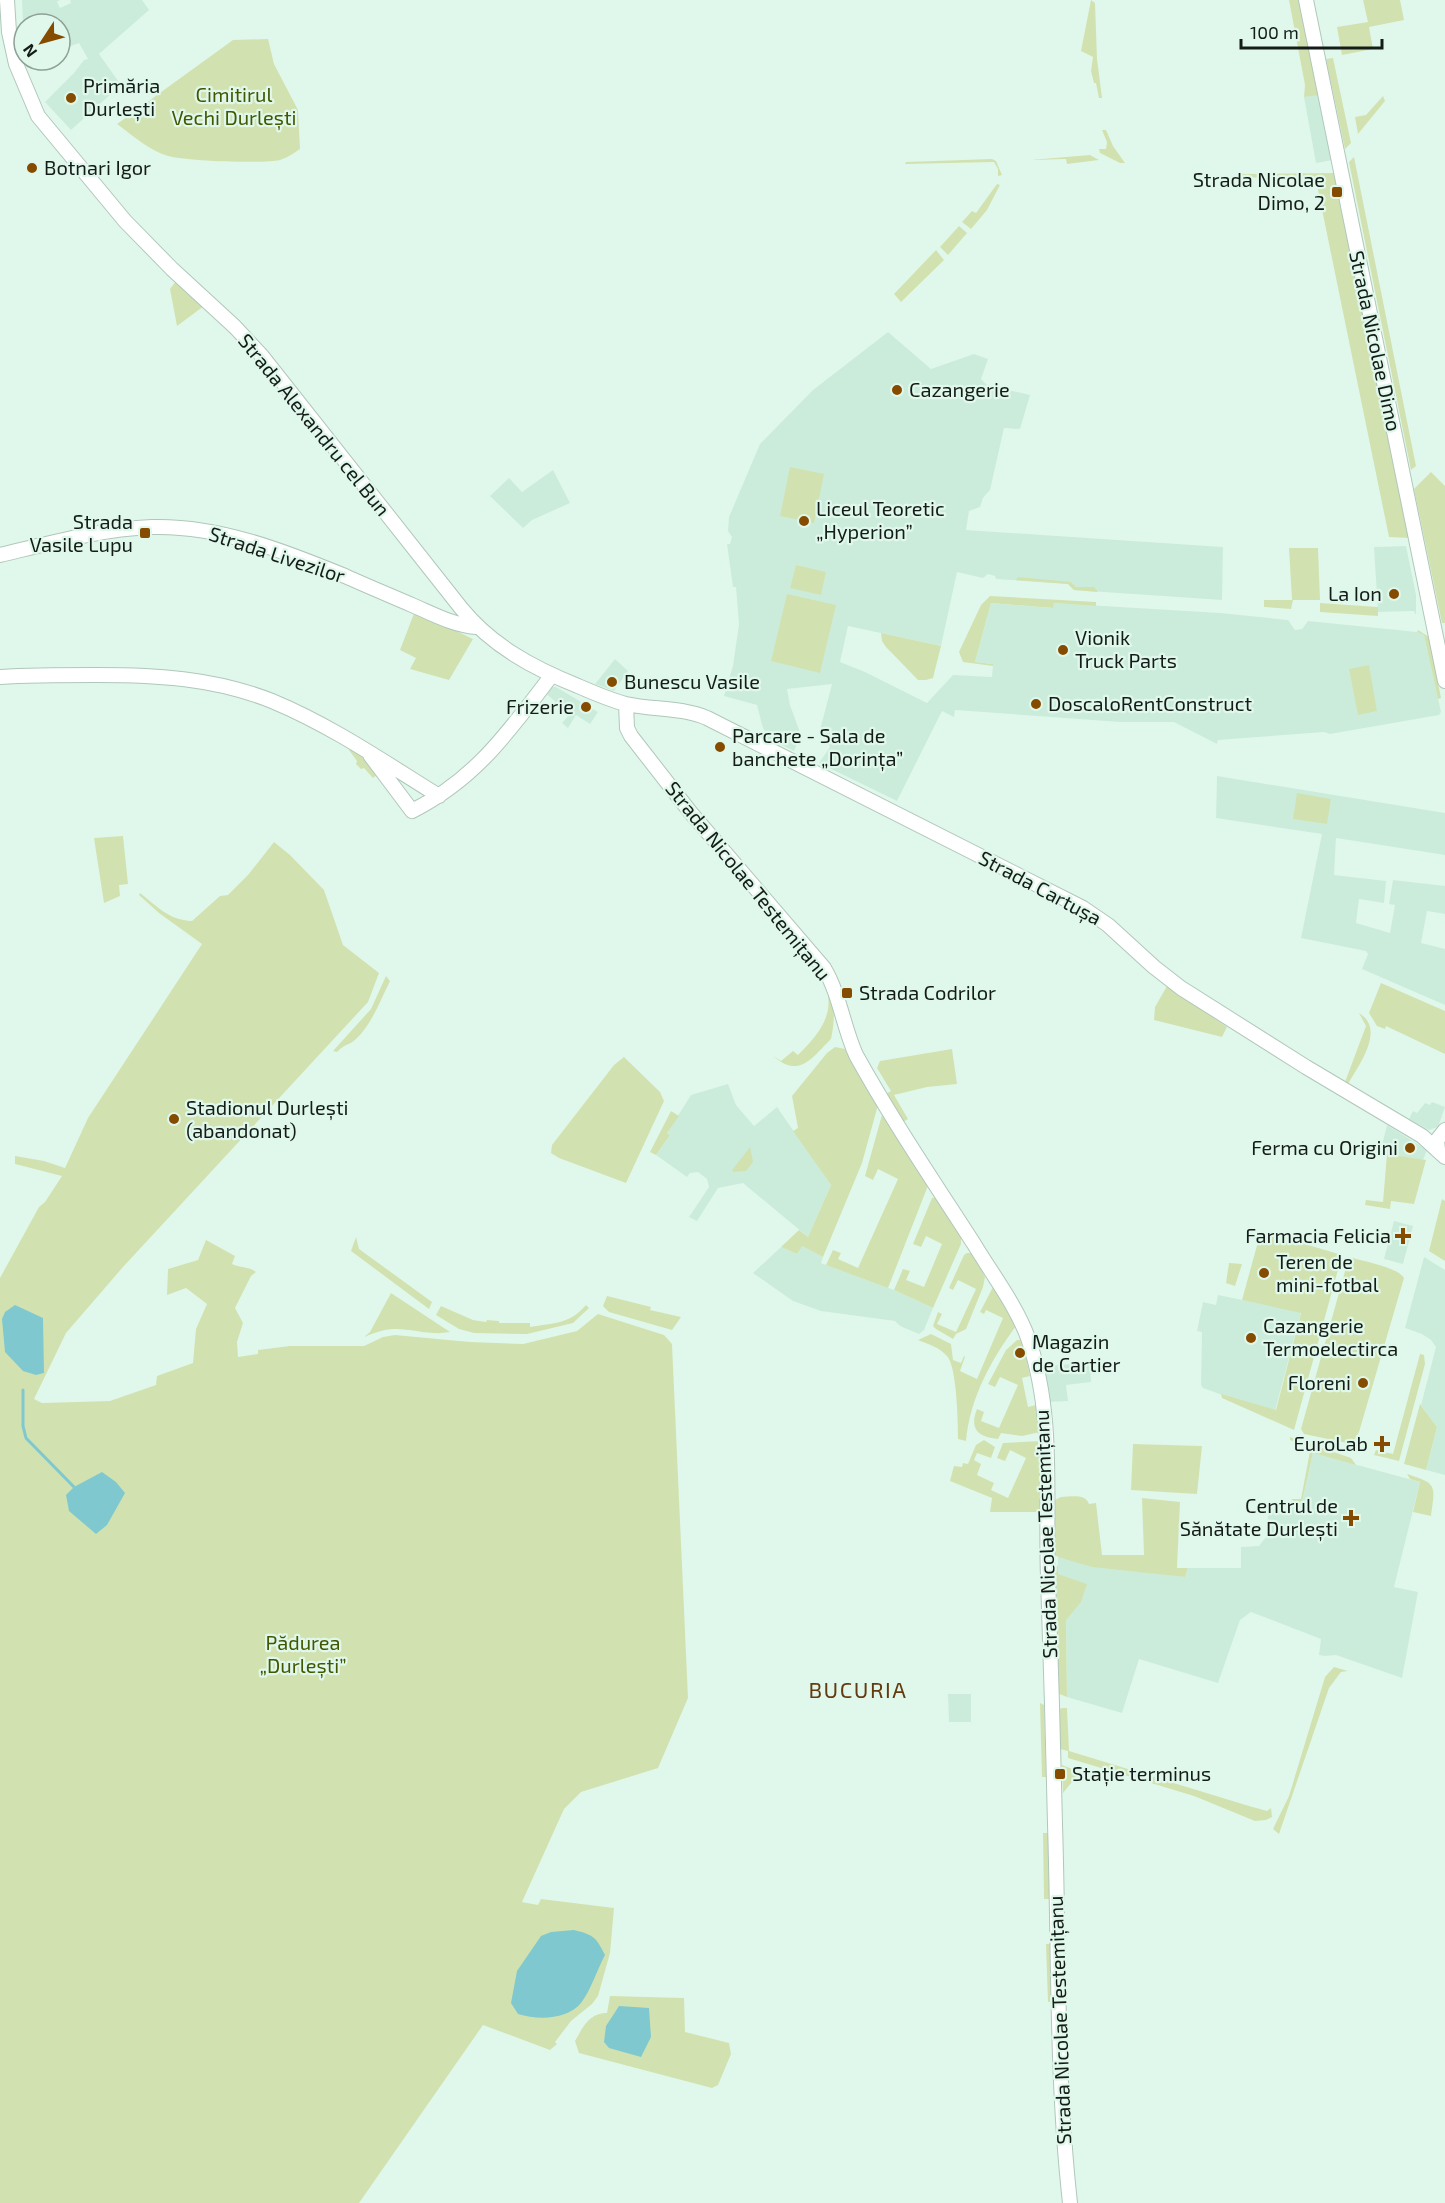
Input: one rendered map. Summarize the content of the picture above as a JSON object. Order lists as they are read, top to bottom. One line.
{"streets":{"street":["Strada Nicolae Dimo","Strada Alexandru cel Bun","Strada Livezilor","Strada Nicolae Testemițanu","Strada Cartușa"]},"crossings":[["Strada Alexandru cel Bun","Strada Livezilor"],["Strada Alexandru cel Bun","Strada Nicolae Testemițanu"],["Strada Alexandru cel Bun","Strada Cartușa"],["Strada Nicolae Testemițanu","Strada Cartușa"]],"districts":["BUCURIA"],"parks":["Cimitirul Vechi Durlești","Pădurea „Durlești”"],"places":{"other":["Primăria Durlești","Botnari Igor","Cazangerie","Liceul Teoretic „Hyperion”","La Ion","Vionik Truck Parts","Bunescu Vasile","DoscaloRentConstruct","Frizerie","Parcare - Sala de banchete „Dorința”","Stadionul Durlești (abandonat)","Ferma cu Origini","Teren de mini-fotbal","Cazangerie Termoelectirca","Magazin de Cartier","Floreni"],"transit":["Strada Nicolae Dimo, 2","Strada Vasile Lupu","Strada Codrilor","Stație terminus"],"health":["Farmacia Felicia","EuroLab","Centrul de Sănătate Durlești"]},"scale_bar":"100 m","north":"bottom left"}
